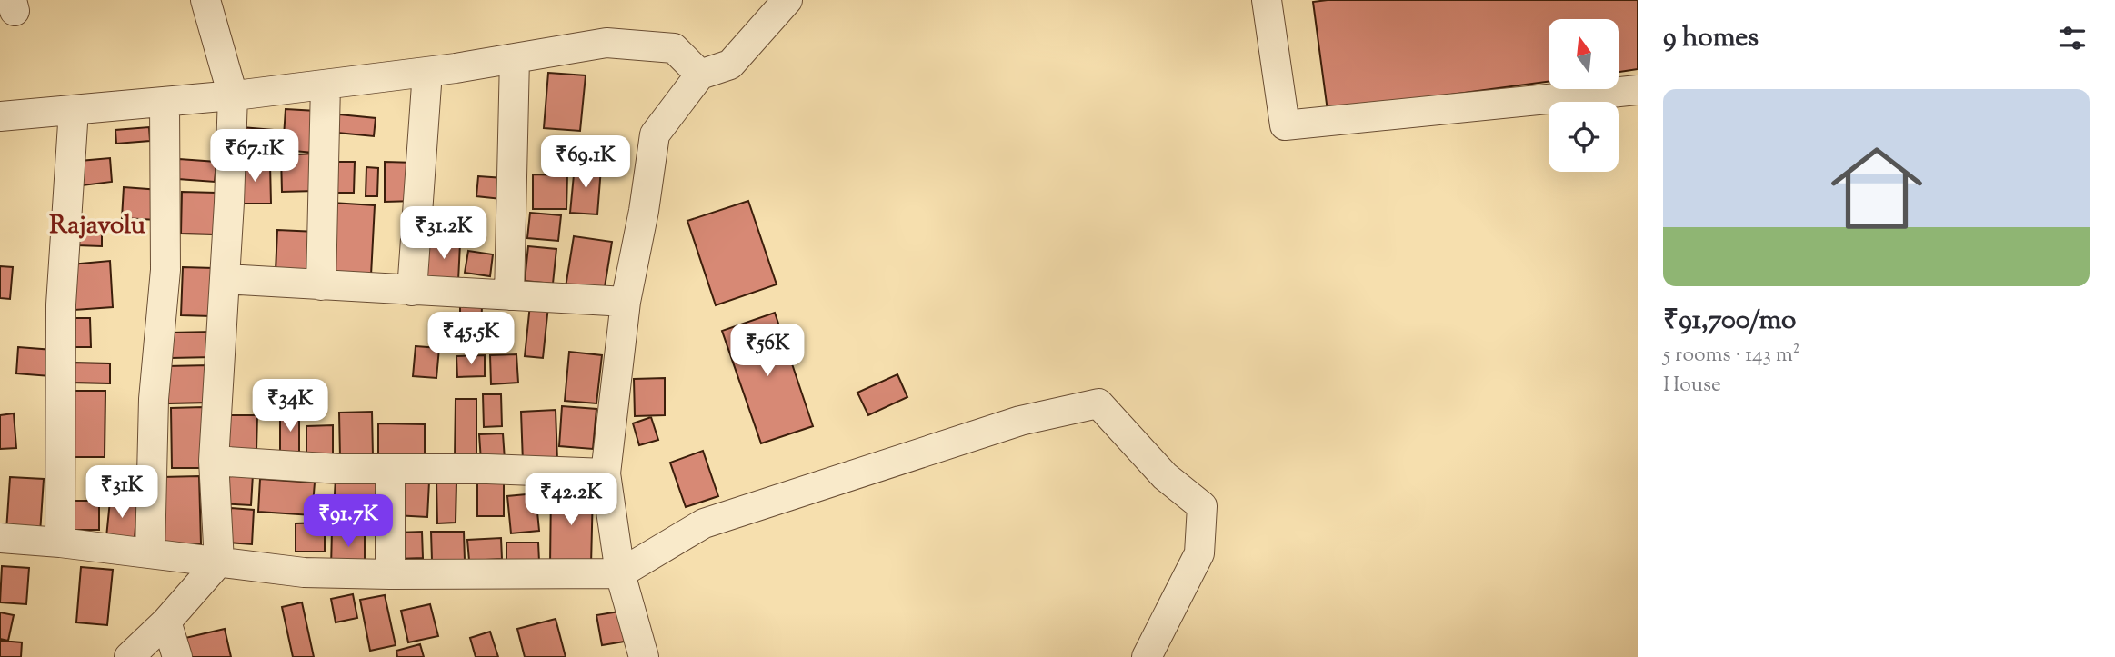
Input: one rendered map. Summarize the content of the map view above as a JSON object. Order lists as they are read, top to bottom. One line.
{"districts":["Rajavolu"],"north":"top","page":{"heading":"9 homes","list":[{"name":"₹91,700/mo","note":"5 rooms · 143 m² · House"}],"price":["₹67.1K","₹69.1K","₹31.2K","₹45.5K","₹56K","₹34K","₹31K","₹42.2K","₹91.7K"]}}
